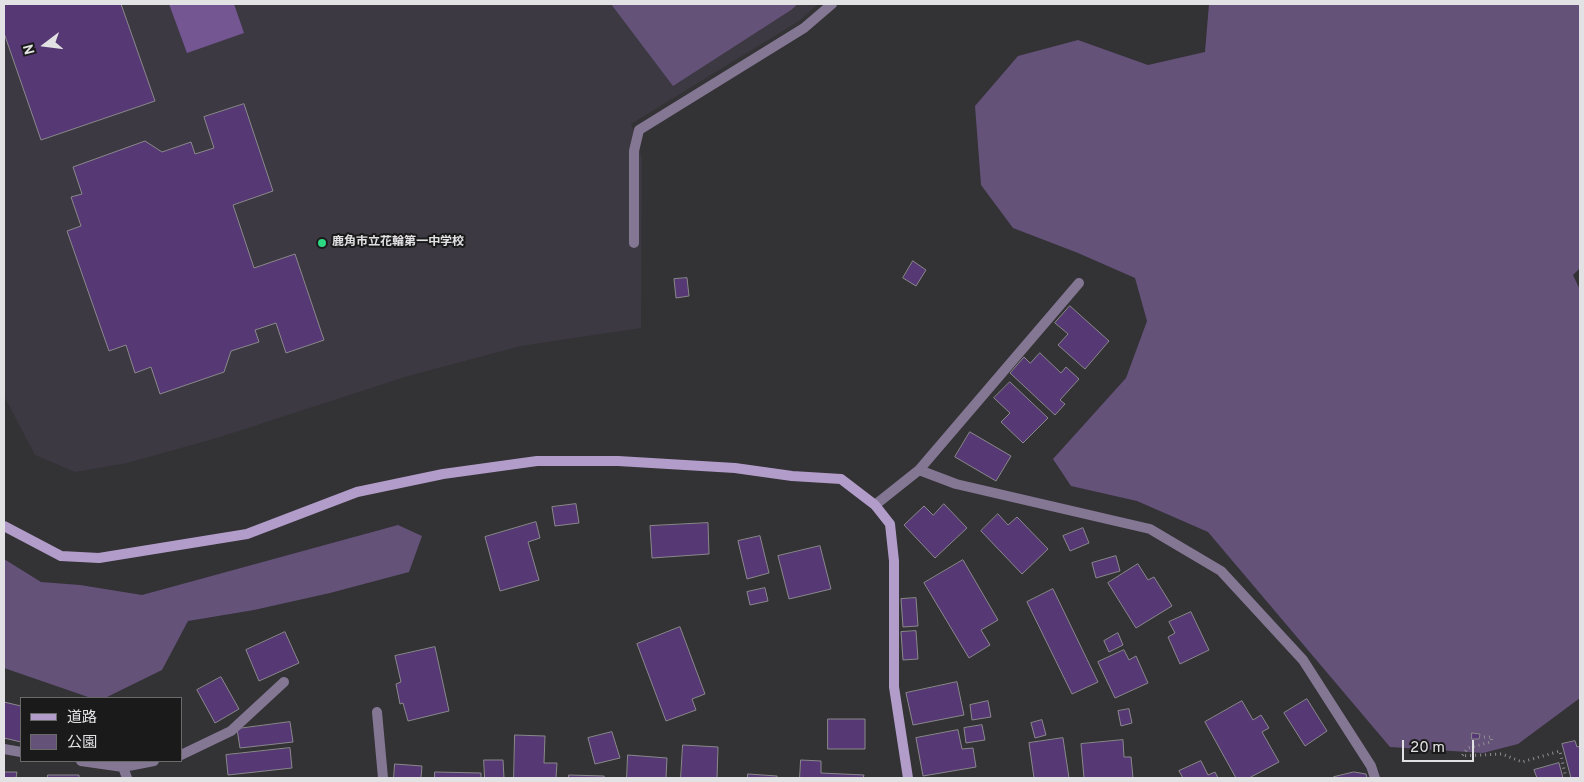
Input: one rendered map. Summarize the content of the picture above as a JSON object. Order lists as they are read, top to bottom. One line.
{"places":["鹿角市立花輪第一中学校"],"legend":["道路","公園"],"scale_bar":"20 m","north":"left"}
